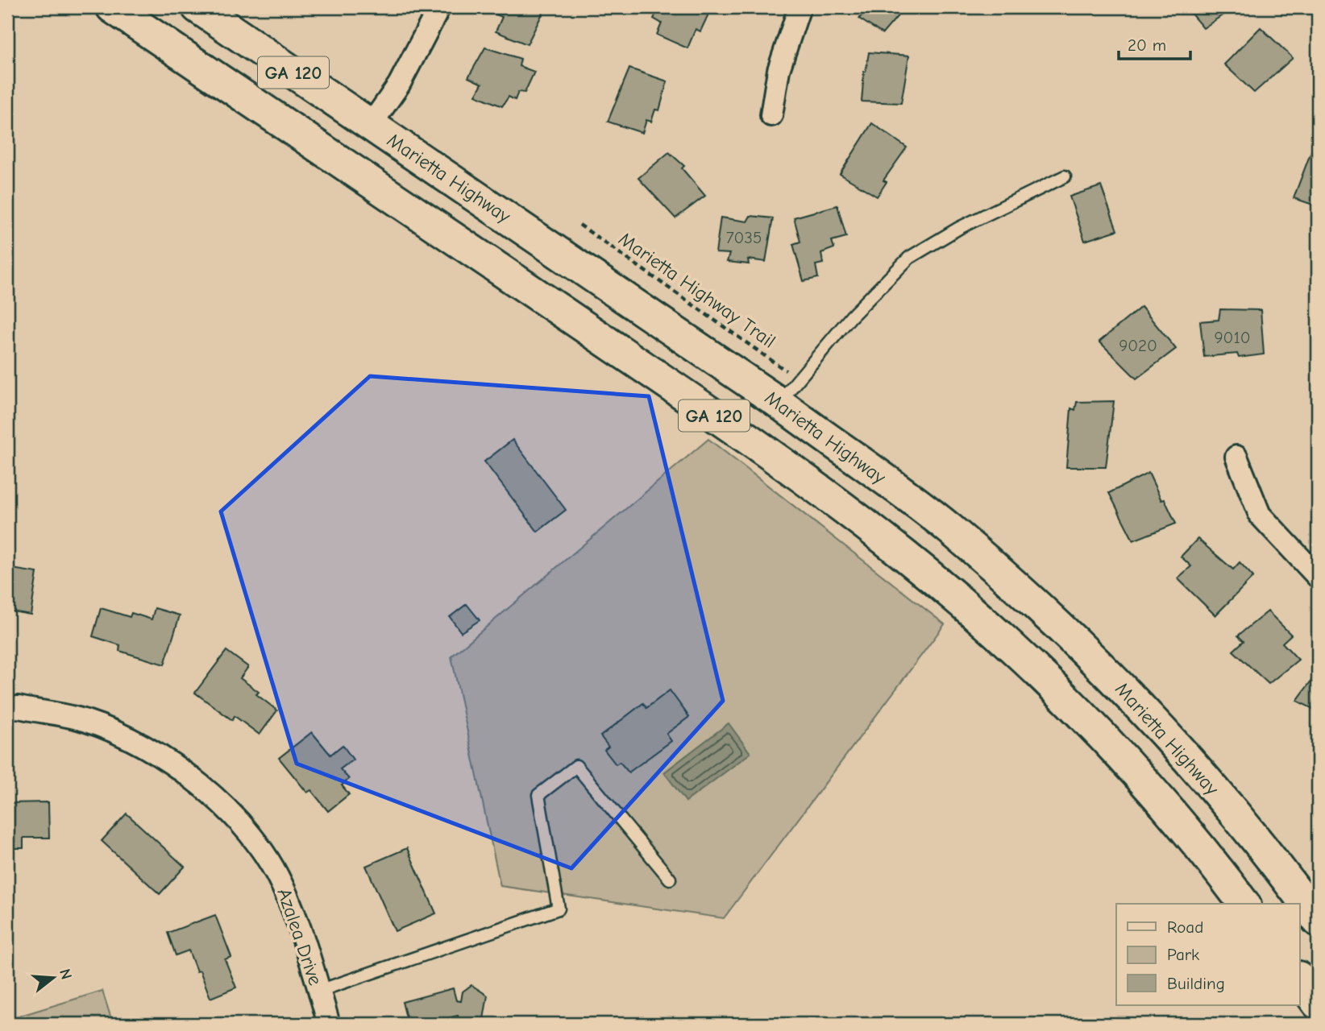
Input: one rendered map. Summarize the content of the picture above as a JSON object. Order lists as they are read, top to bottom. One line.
{"streets":{"highway":["GA 120","Marietta Highway"],"street":["Azalea Drive"],"path":["Marietta Highway Trail"]},"house_numbers":["7035","9010","9020"],"legend":["Road","Park","Building"],"scale_bar":"20 m","north":"right"}
